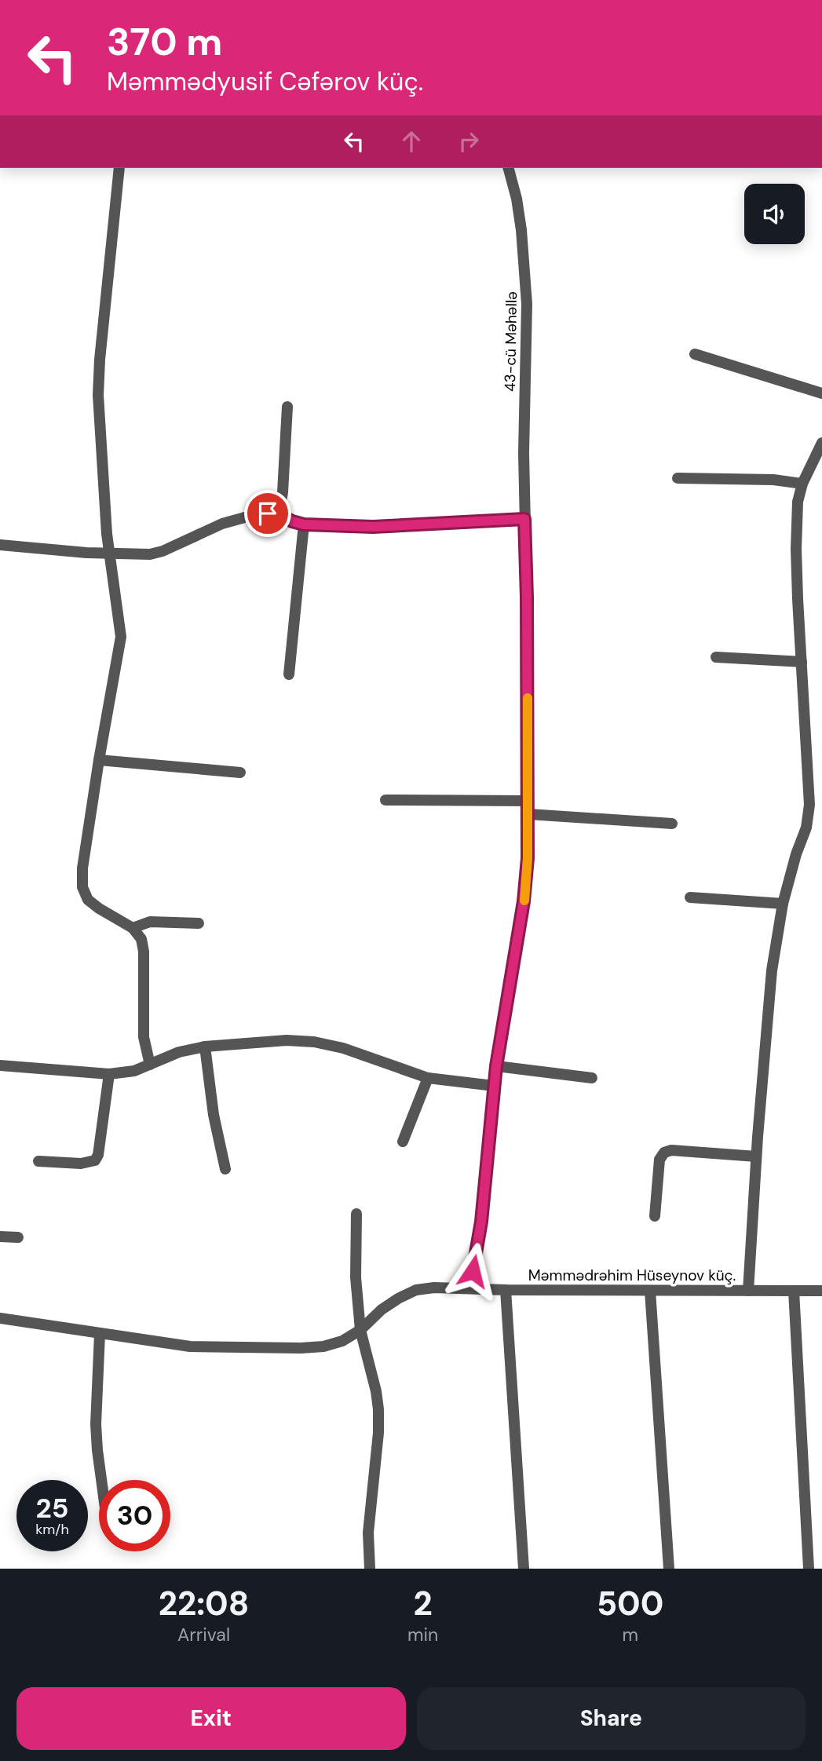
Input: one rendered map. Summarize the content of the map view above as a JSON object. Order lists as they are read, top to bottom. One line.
{"streets":{"street":["43-cü Məhəllə","Məmmədrəhim Hüseynov küç."]},"crossings":[["43-cü Məhəllə","Məmmədrəhim Hüseynov küç."]],"page":{"turn":["370 m","Məmmədyusif Cəfərov küç."],"speed":"25 km/h","limit":"30","eta":["22:08","Arrival","2","min","500","m"],"buttons":["Exit","Share"]}}
